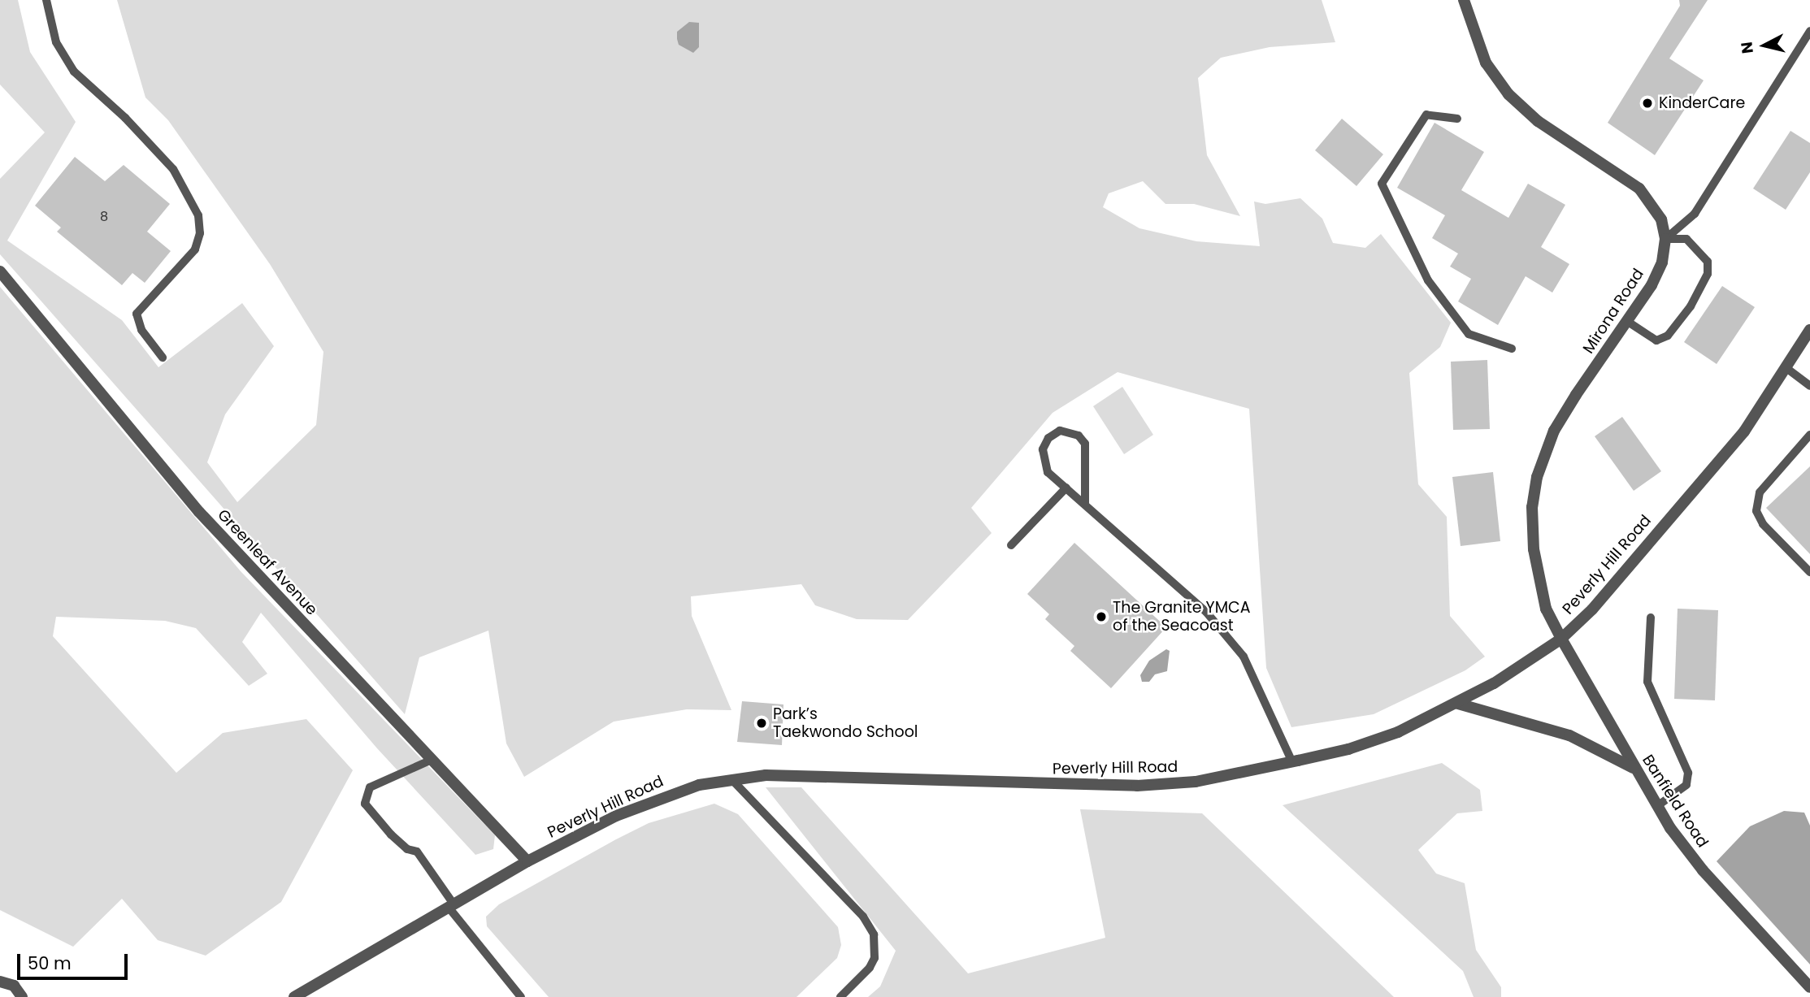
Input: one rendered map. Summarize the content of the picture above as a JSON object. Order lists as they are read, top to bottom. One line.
{"streets":{"street":["Mirona Road","Greenleaf Avenue","Peverly Hill Road","Banfield Road"]},"crossings":[["Mirona Road","Peverly Hill Road"],["Mirona Road","Banfield Road"],["Greenleaf Avenue","Peverly Hill Road"],["Peverly Hill Road","Banfield Road"]],"places":["KinderCare","The Granite YMCA of the Seacoast","Park’s Taekwondo School"],"house_numbers":["8"],"scale_bar":"50 m","north":"left"}
